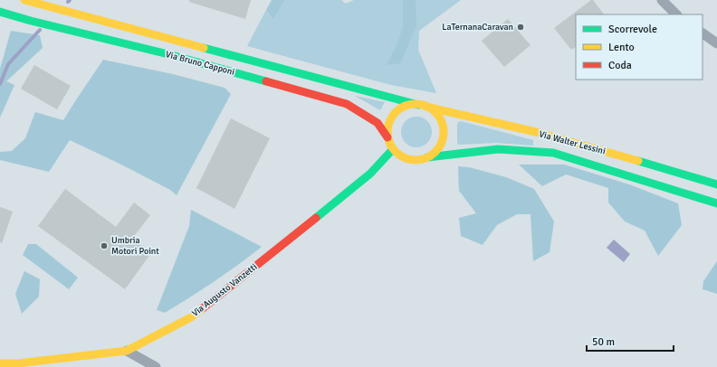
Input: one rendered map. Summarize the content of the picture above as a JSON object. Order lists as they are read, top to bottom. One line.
{"streets":{"main road":["Via Bruno Capponi","Via Walter Lessini","Via Augusto Vanzetti"]},"crossings":[["Via Bruno Capponi","Via Walter Lessini"],["Via Bruno Capponi","Via Augusto Vanzetti"],["Via Walter Lessini","Via Augusto Vanzetti"]],"places":["LaTernanaCaravan","Umbria Motori Point"],"legend":["Scorrevole","Lento","Coda"],"scale_bar":"50 m"}
